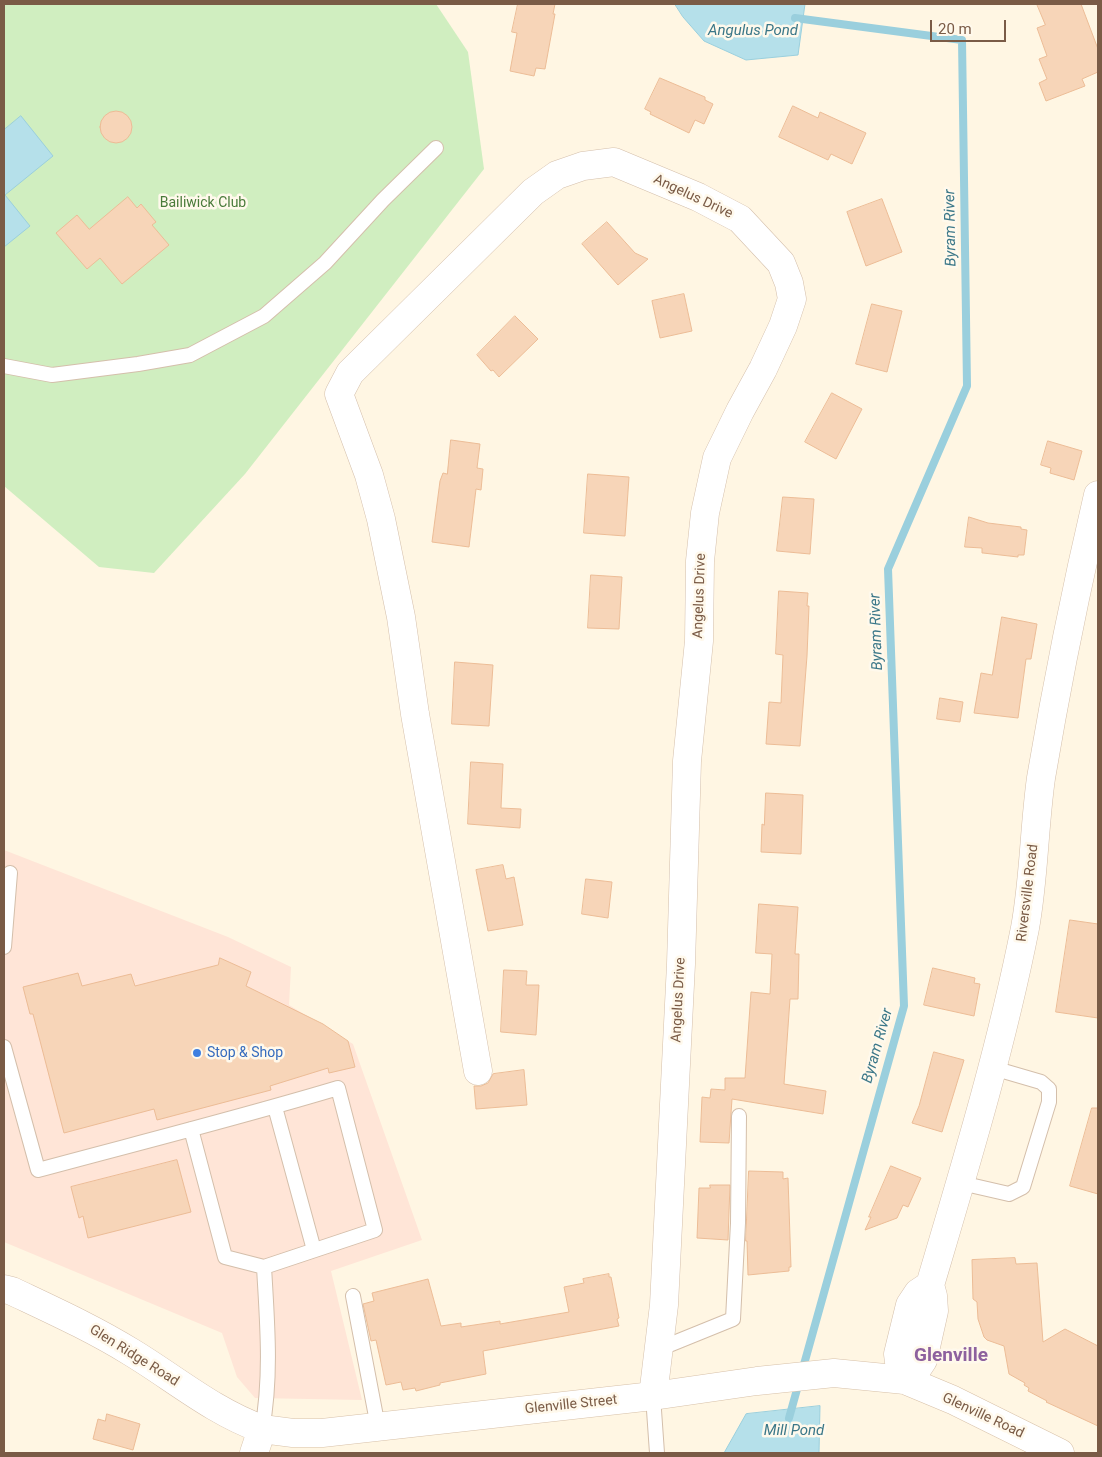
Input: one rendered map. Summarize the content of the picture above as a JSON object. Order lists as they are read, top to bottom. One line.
{"streets":{"street":["Angelus Drive","Riversville Road","Glen Ridge Road","Glenville Street","Glenville Road"]},"crossings":[["Angelus Drive","Glenville Street"],["Riversville Road","Glenville Street"],["Riversville Road","Glenville Road"],["Glen Ridge Road","Glenville Street"],["Glenville Street","Glenville Road"]],"districts":["Glenville"],"water":["Angulus Pond","Byram River","Mill Pond"],"parks":["Bailiwick Club"],"places":["Stop & Shop"],"scale_bar":"20 m"}
